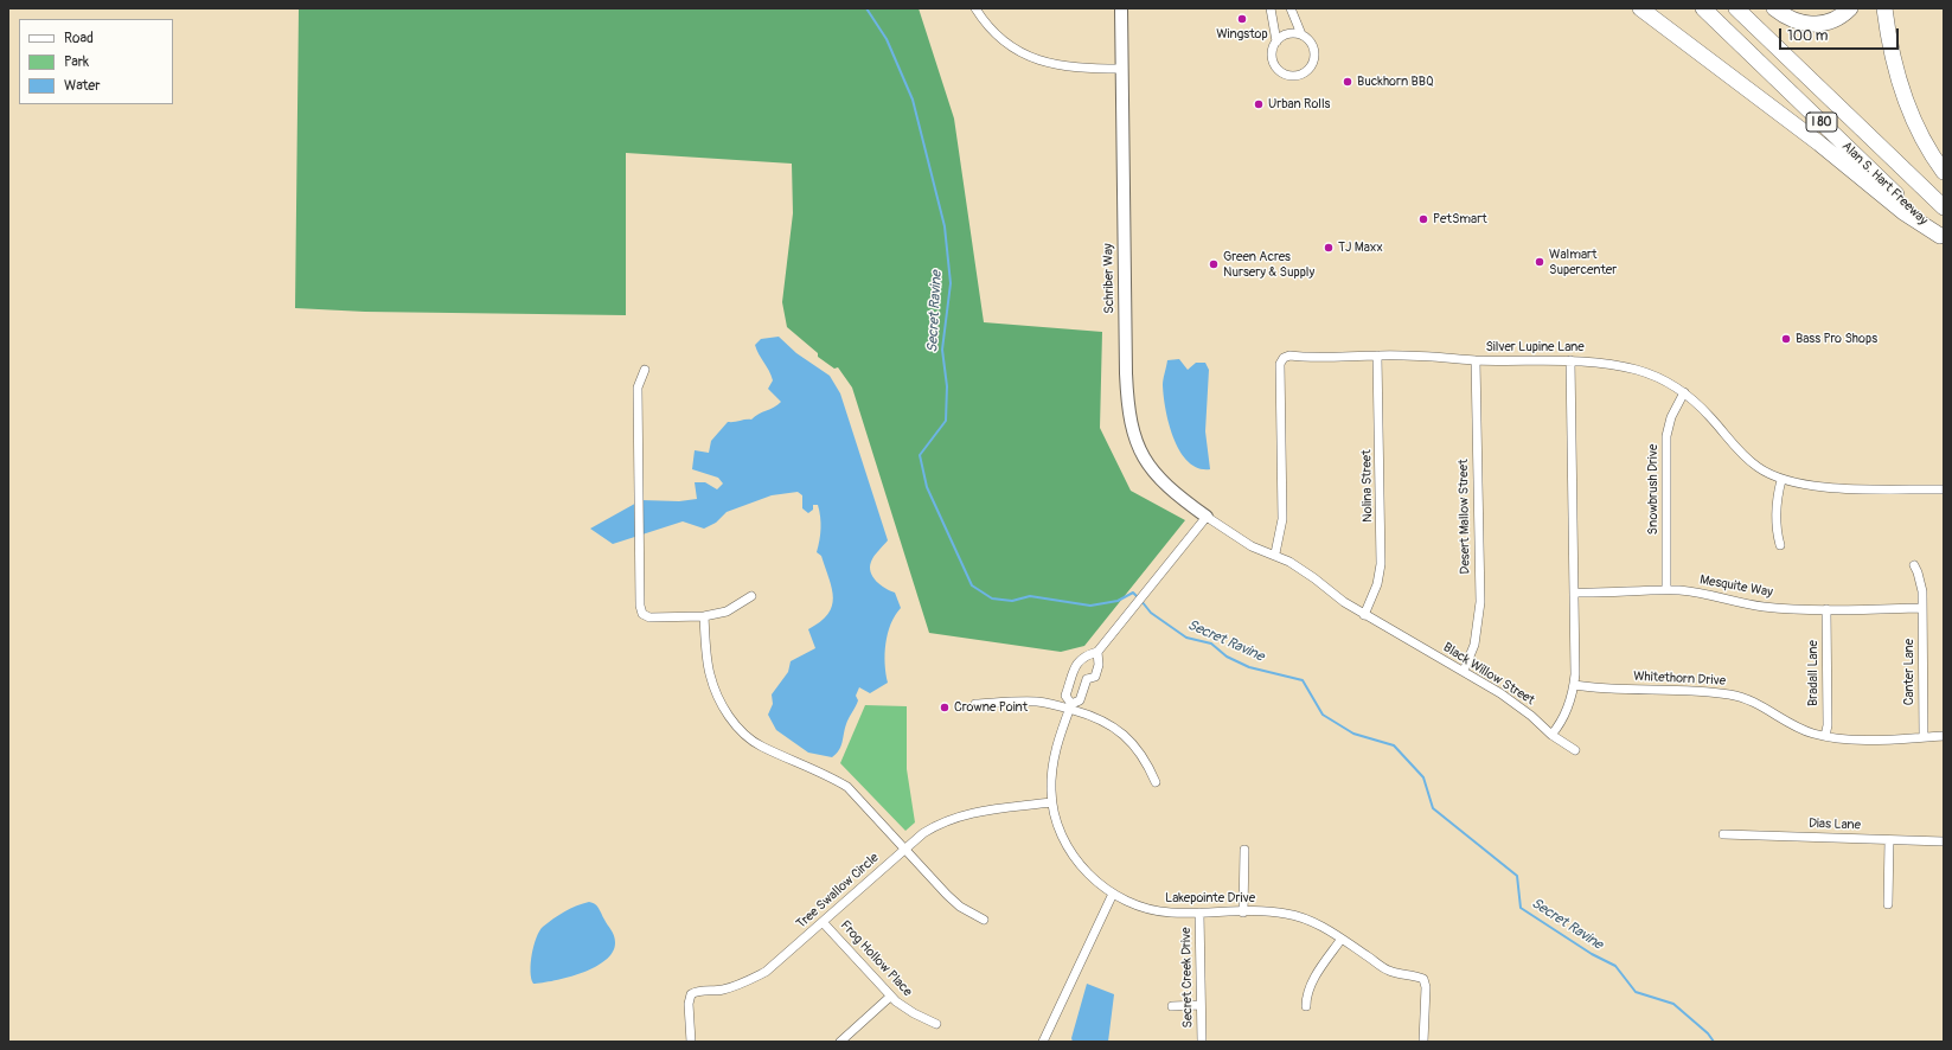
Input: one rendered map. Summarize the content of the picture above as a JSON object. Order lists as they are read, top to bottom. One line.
{"streets":{"highway":["I 80","Alan S. Hart Freeway"],"street":["Schriber Way","Silver Lupine Lane","Nolina Street","Snowbrush Drive","Desert Mallow Street","Mesquite Way","Canter Lane","Bradall Lane","Black Willow Street","Whitethorn Drive","Dias Lane","Tree Swallow Circle","Lakepointe Drive","Frog Hollow Place","Secret Creek Drive"]},"crossings":[["Schriber Way","Black Willow Street"],["Schriber Way","Lakepointe Drive"],["Silver Lupine Lane","Nolina Street"],["Silver Lupine Lane","Snowbrush Drive"],["Silver Lupine Lane","Desert Mallow Street"],["Silver Lupine Lane","Black Willow Street"],["Nolina Street","Black Willow Street"],["Snowbrush Drive","Mesquite Way"],["Desert Mallow Street","Black Willow Street"],["Mesquite Way","Canter Lane"],["Mesquite Way","Bradall Lane"],["Canter Lane","Whitethorn Drive"],["Bradall Lane","Whitethorn Drive"],["Black Willow Street","Lakepointe Drive"],["Tree Swallow Circle","Lakepointe Drive"],["Tree Swallow Circle","Frog Hollow Place"],["Lakepointe Drive","Secret Creek Drive"]],"water":["Secret Ravine"],"places":["Wingstop","Buckhorn BBQ","Urban Rolls","PetSmart","TJ Maxx","Walmart Supercenter","Green Acres Nursery & Supply","Bass Pro Shops","Crowne Point"],"legend":["Road","Park","Water"],"scale_bar":"100 m"}
